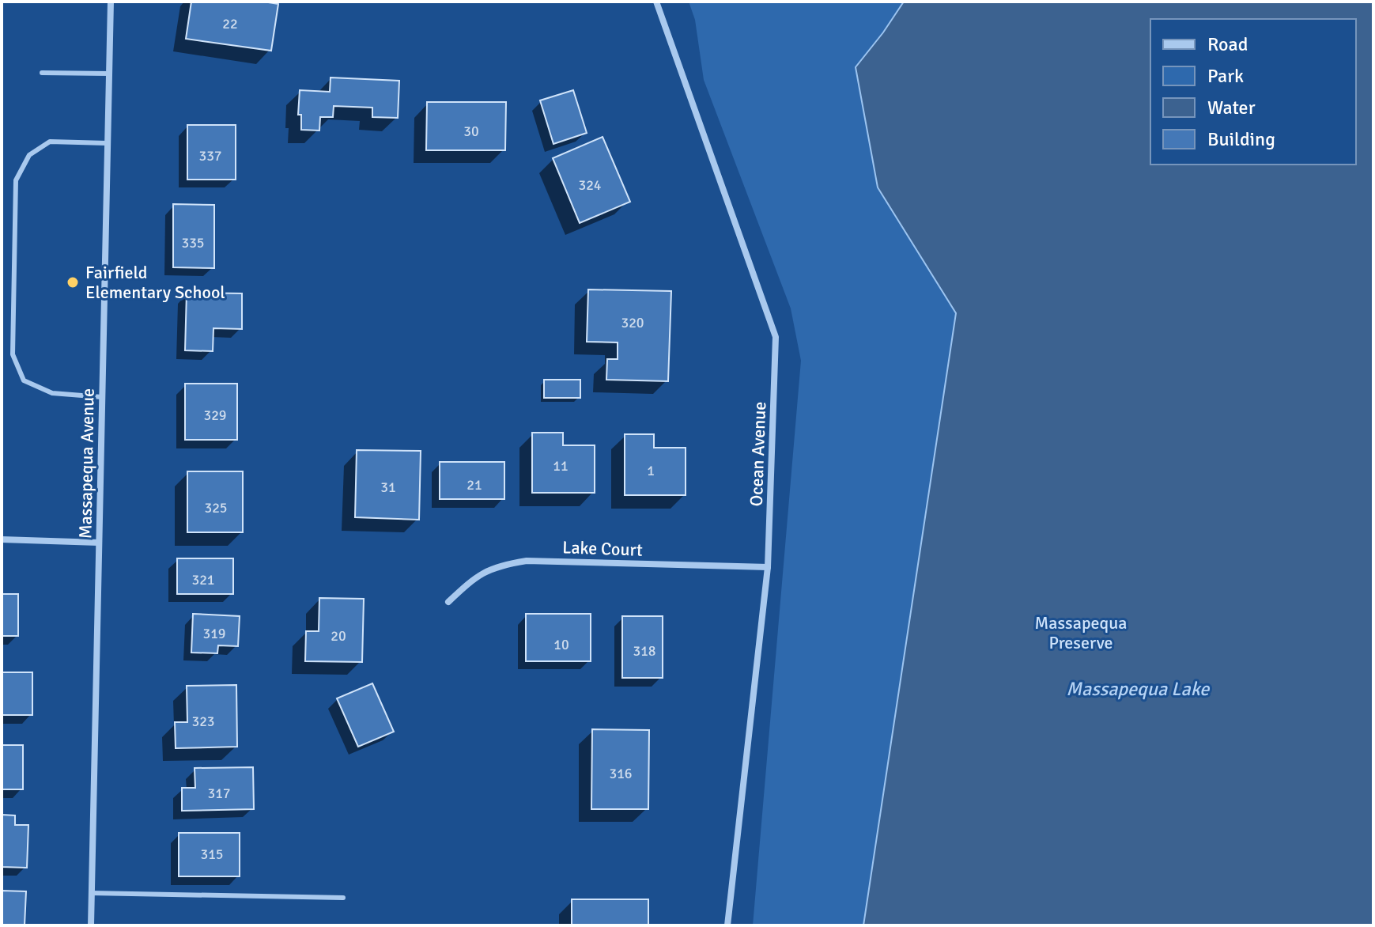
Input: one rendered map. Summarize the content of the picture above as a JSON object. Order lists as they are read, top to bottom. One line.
{"streets":{"street":["Ocean Avenue","Massapequa Avenue","Lake Court"]},"crossings":[["Ocean Avenue","Lake Court"]],"water":["Massapequa Lake"],"parks":["Massapequa Preserve"],"places":["Fairfield Elementary School"],"house_numbers":["22","30","337","324","335","320","329","11","1","21","31","325","321","319","20","10","318","323","316","317","315"],"legend":["Road","Park","Water","Building"]}
